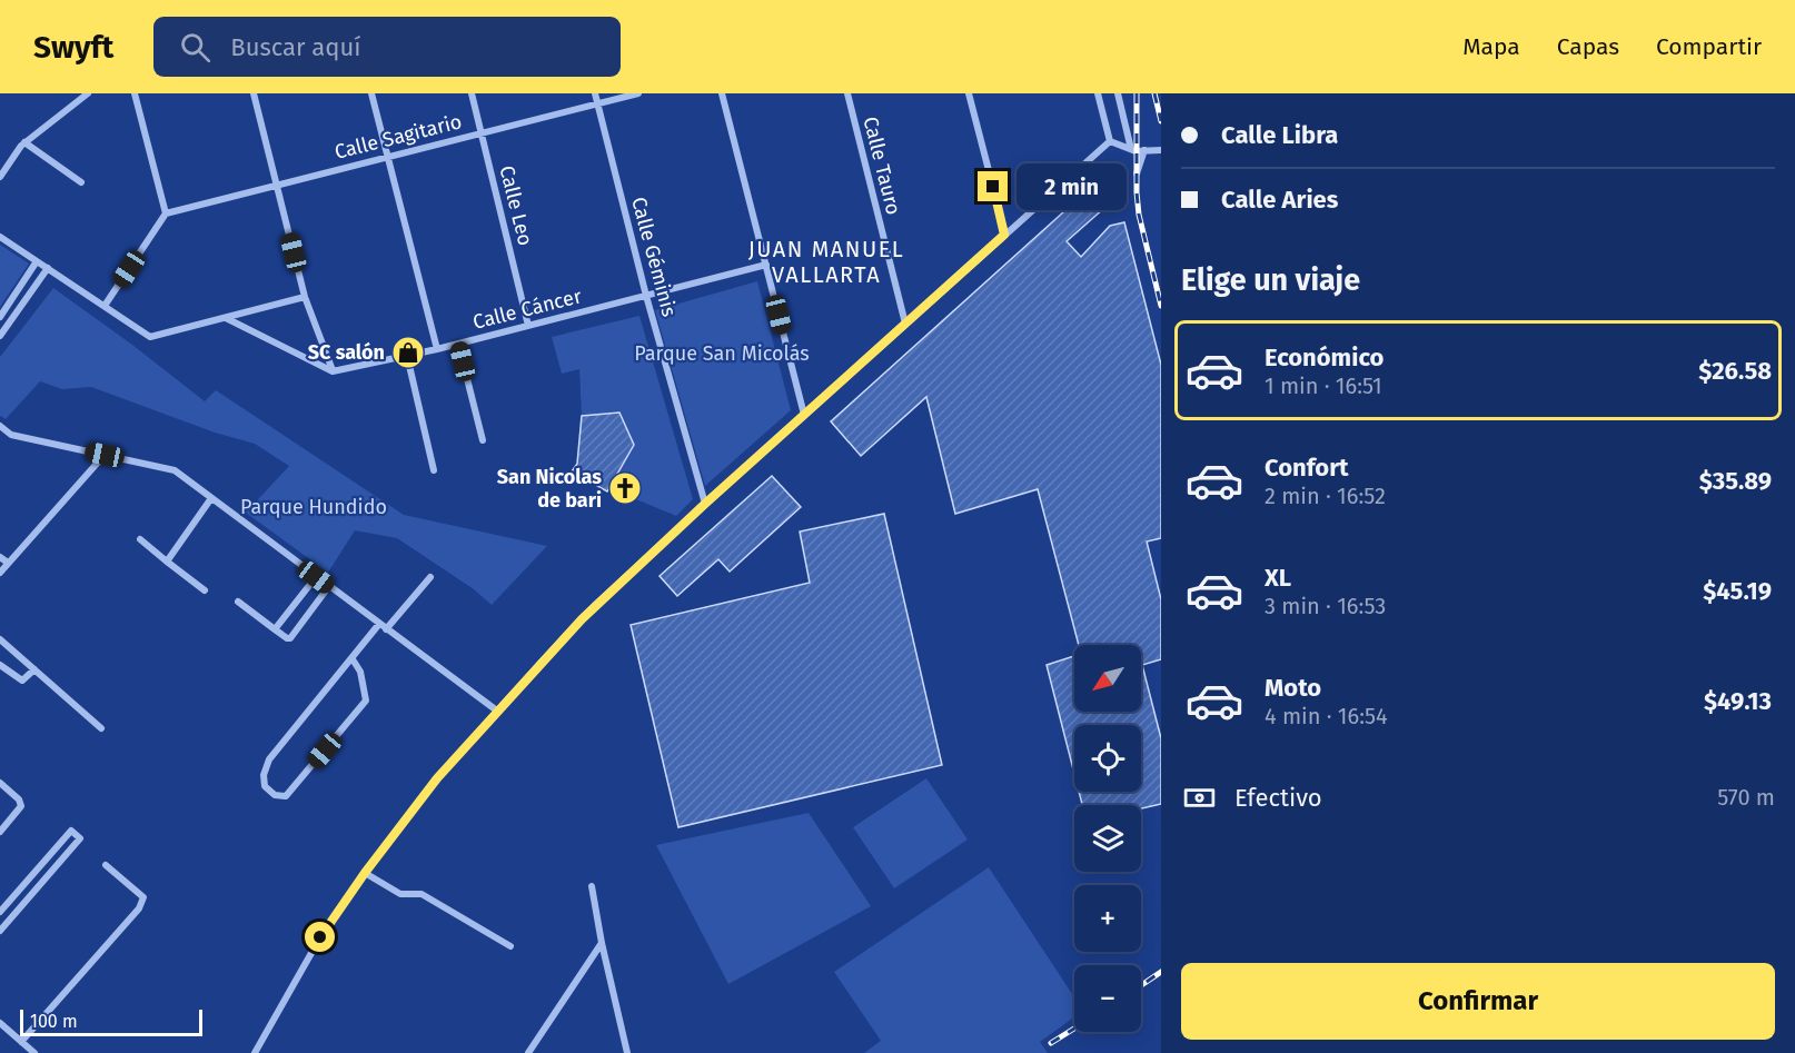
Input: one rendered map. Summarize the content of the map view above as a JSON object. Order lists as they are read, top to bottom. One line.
{"streets":{"street":["Calle Sagitario","Calle Tauro","Calle Leo","Calle Géminis","Calle Cáncer"]},"crossings":[["Calle Sagitario","Calle Leo"],["Calle Sagitario","Calle Géminis"],["Calle Leo","Calle Cáncer"],["Calle Géminis","Calle Cáncer"]],"districts":["JUAN MANUEL VALLARTA"],"parks":["Parque San Micolás","Parque Hundido"],"places":{"shop":["SC salón"],"church":["San Nicolas de bari"]},"scale_bar":"100 m","north":"bottom left","page":{"header":"Swyft","search":"Buscar aquí","nav":["Mapa","Capas","Compartir"],"banner":["Calle Libra","Calle Aries"],"bubble":"2 min","heading":"Elige un viaje","list":[{"name":"Económico","note":"1 min · 16:51","value":"$26.58"},{"name":"Confort","note":"2 min · 16:52","value":"$35.89"},{"name":"XL","note":"3 min · 16:53","value":"$45.19"},{"name":"Moto","note":"4 min · 16:54","value":"$49.13"}],"map_buttons":["+","−"],"pay":["Efectivo","570 m"],"buttons":"Confirmar","scale":"100 m"}}
